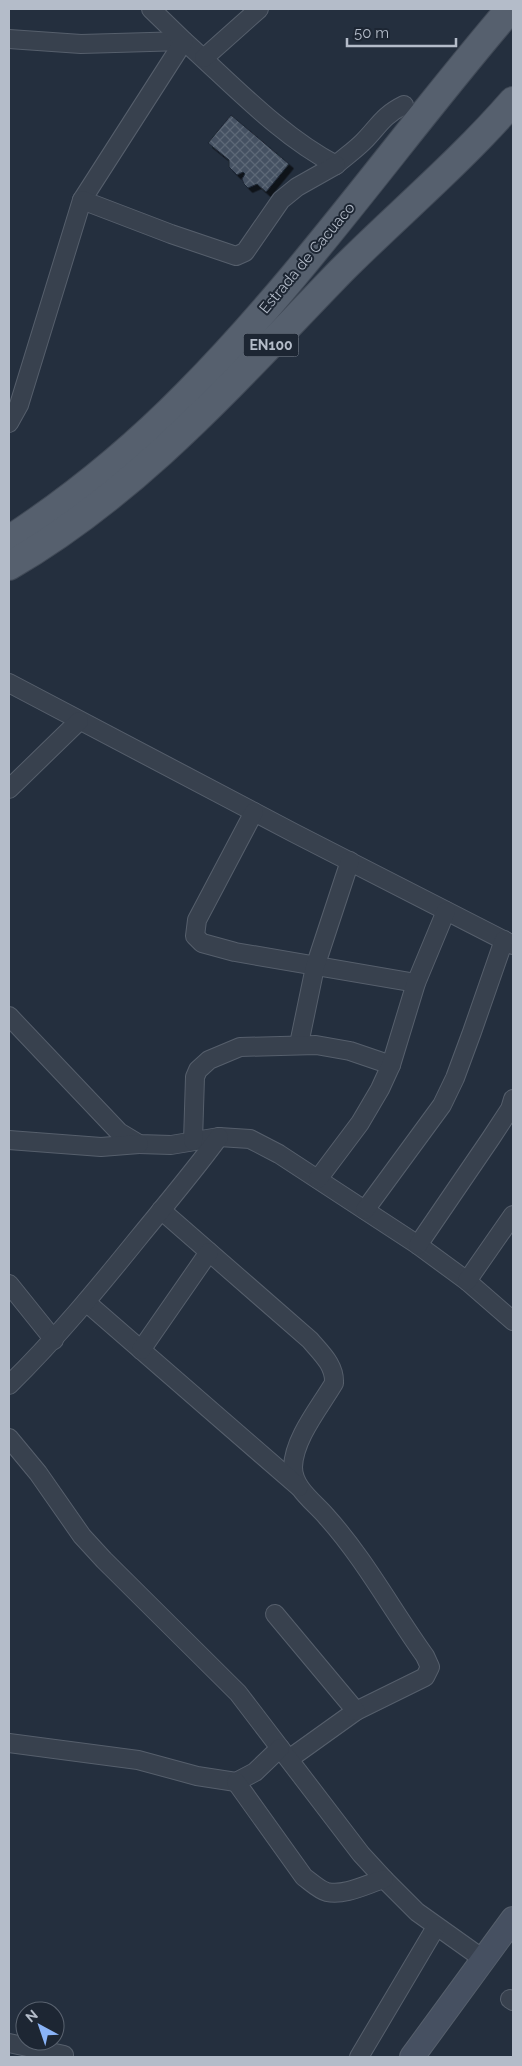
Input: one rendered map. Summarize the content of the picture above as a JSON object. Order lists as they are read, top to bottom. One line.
{"streets":{"main road":["Estrada de Cacuaco","EN100"]},"scale_bar":"50 m","north":"top left"}
